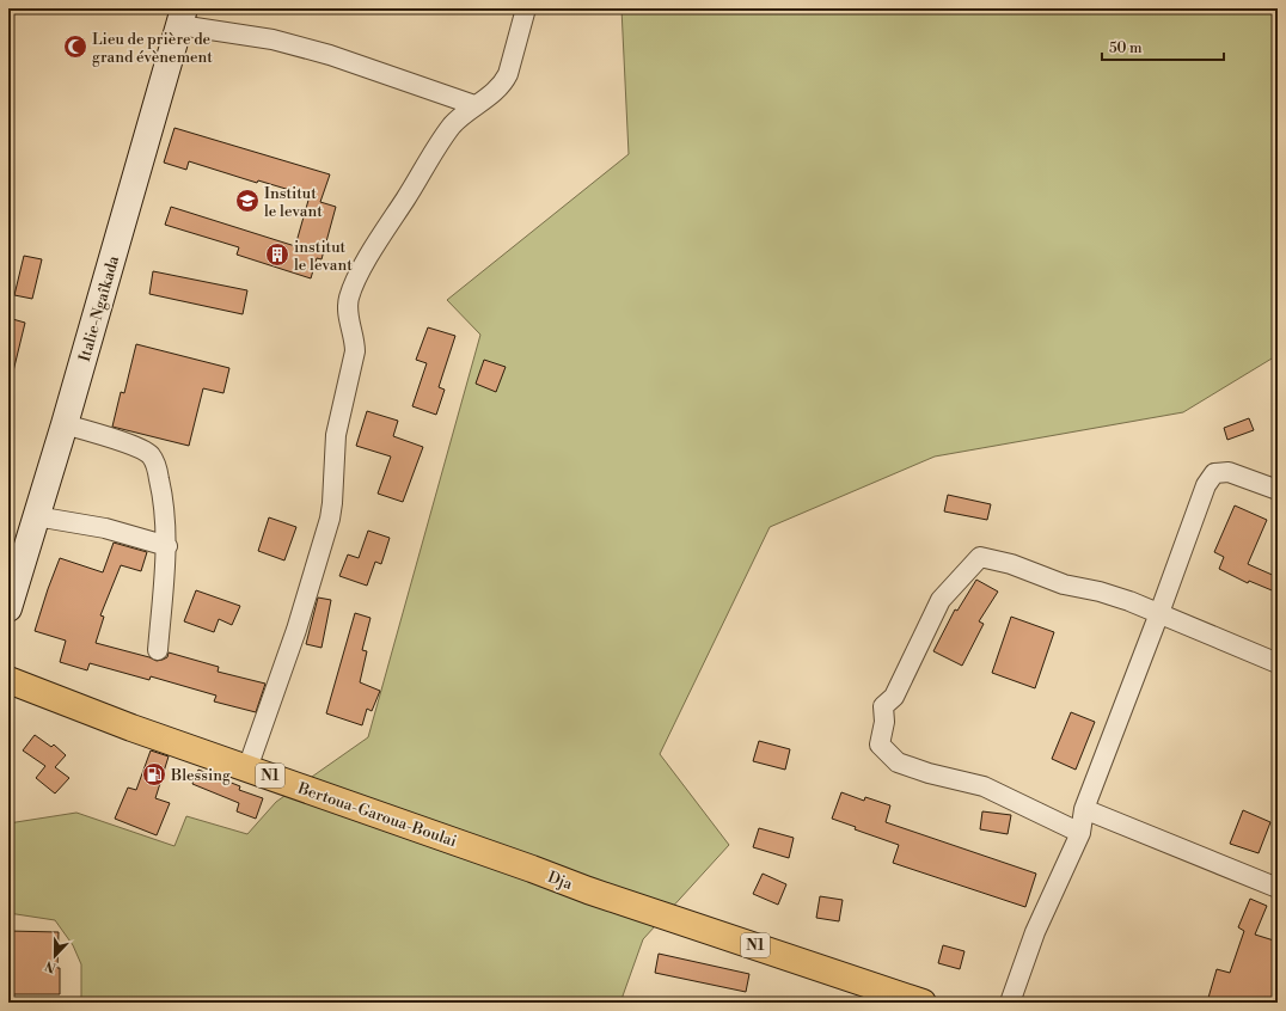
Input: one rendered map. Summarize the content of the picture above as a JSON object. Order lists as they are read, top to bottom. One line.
{"streets":{"highway":["N1","Bertoua-Garoua-Boulai","Dja"],"street":["Italie-Ngaîkada"]},"crossings":[["Bertoua-Garoua-Boulai","Dja"]],"places":{"mosque":["Lieu de prière de grand évènement"],"school or university":["Institut le levant"],"building":["institut le levant"],"fuel station":["Blessing"]},"scale_bar":"50 m","north":"bottom"}
